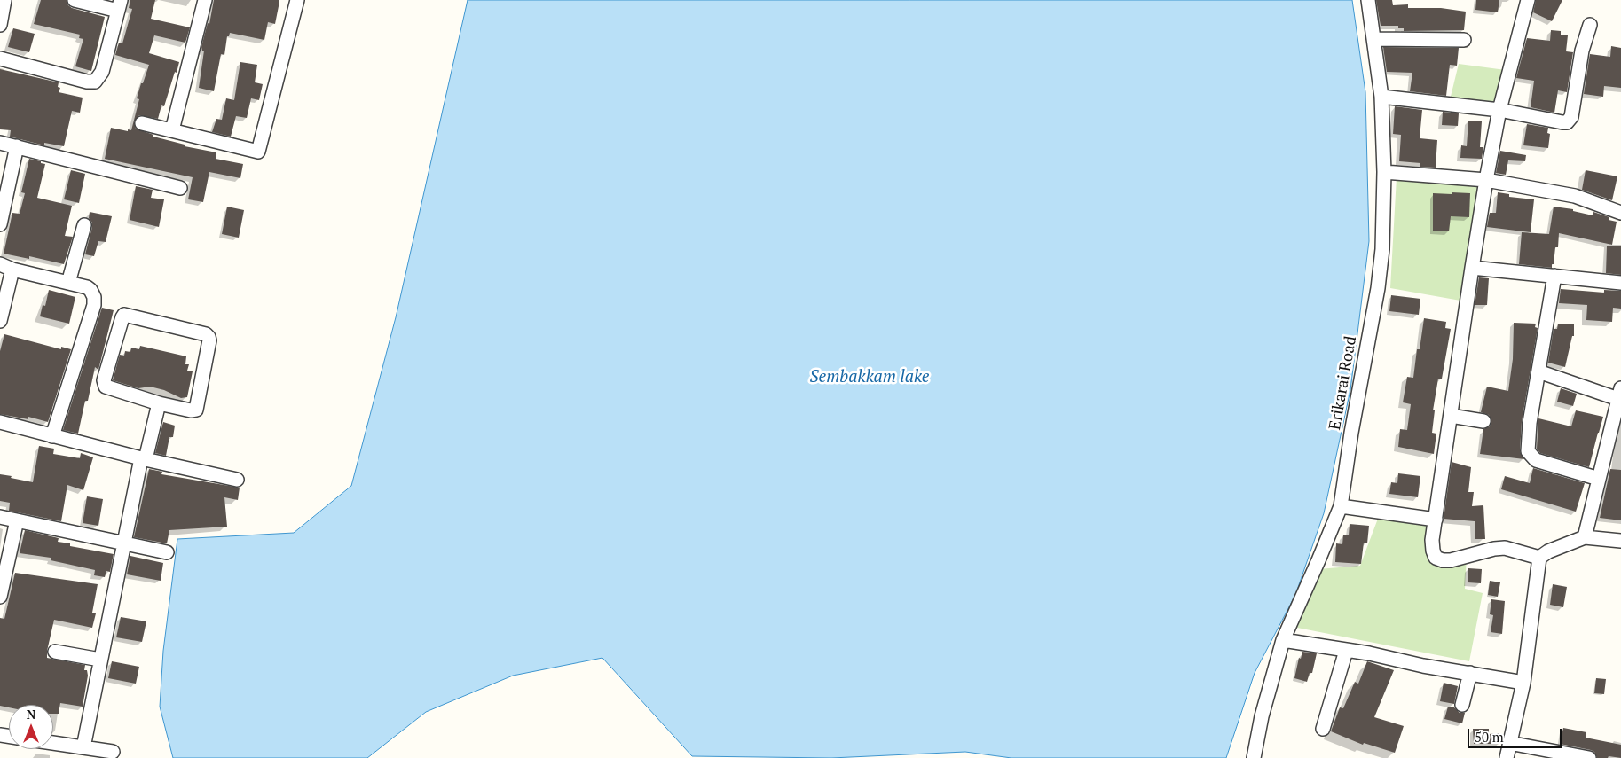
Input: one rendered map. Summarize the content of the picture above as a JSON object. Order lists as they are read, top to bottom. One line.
{"streets":{"street":["Erikarai Road"]},"water":["Sembakkam lake"],"scale_bar":"50 m","north":"top"}
